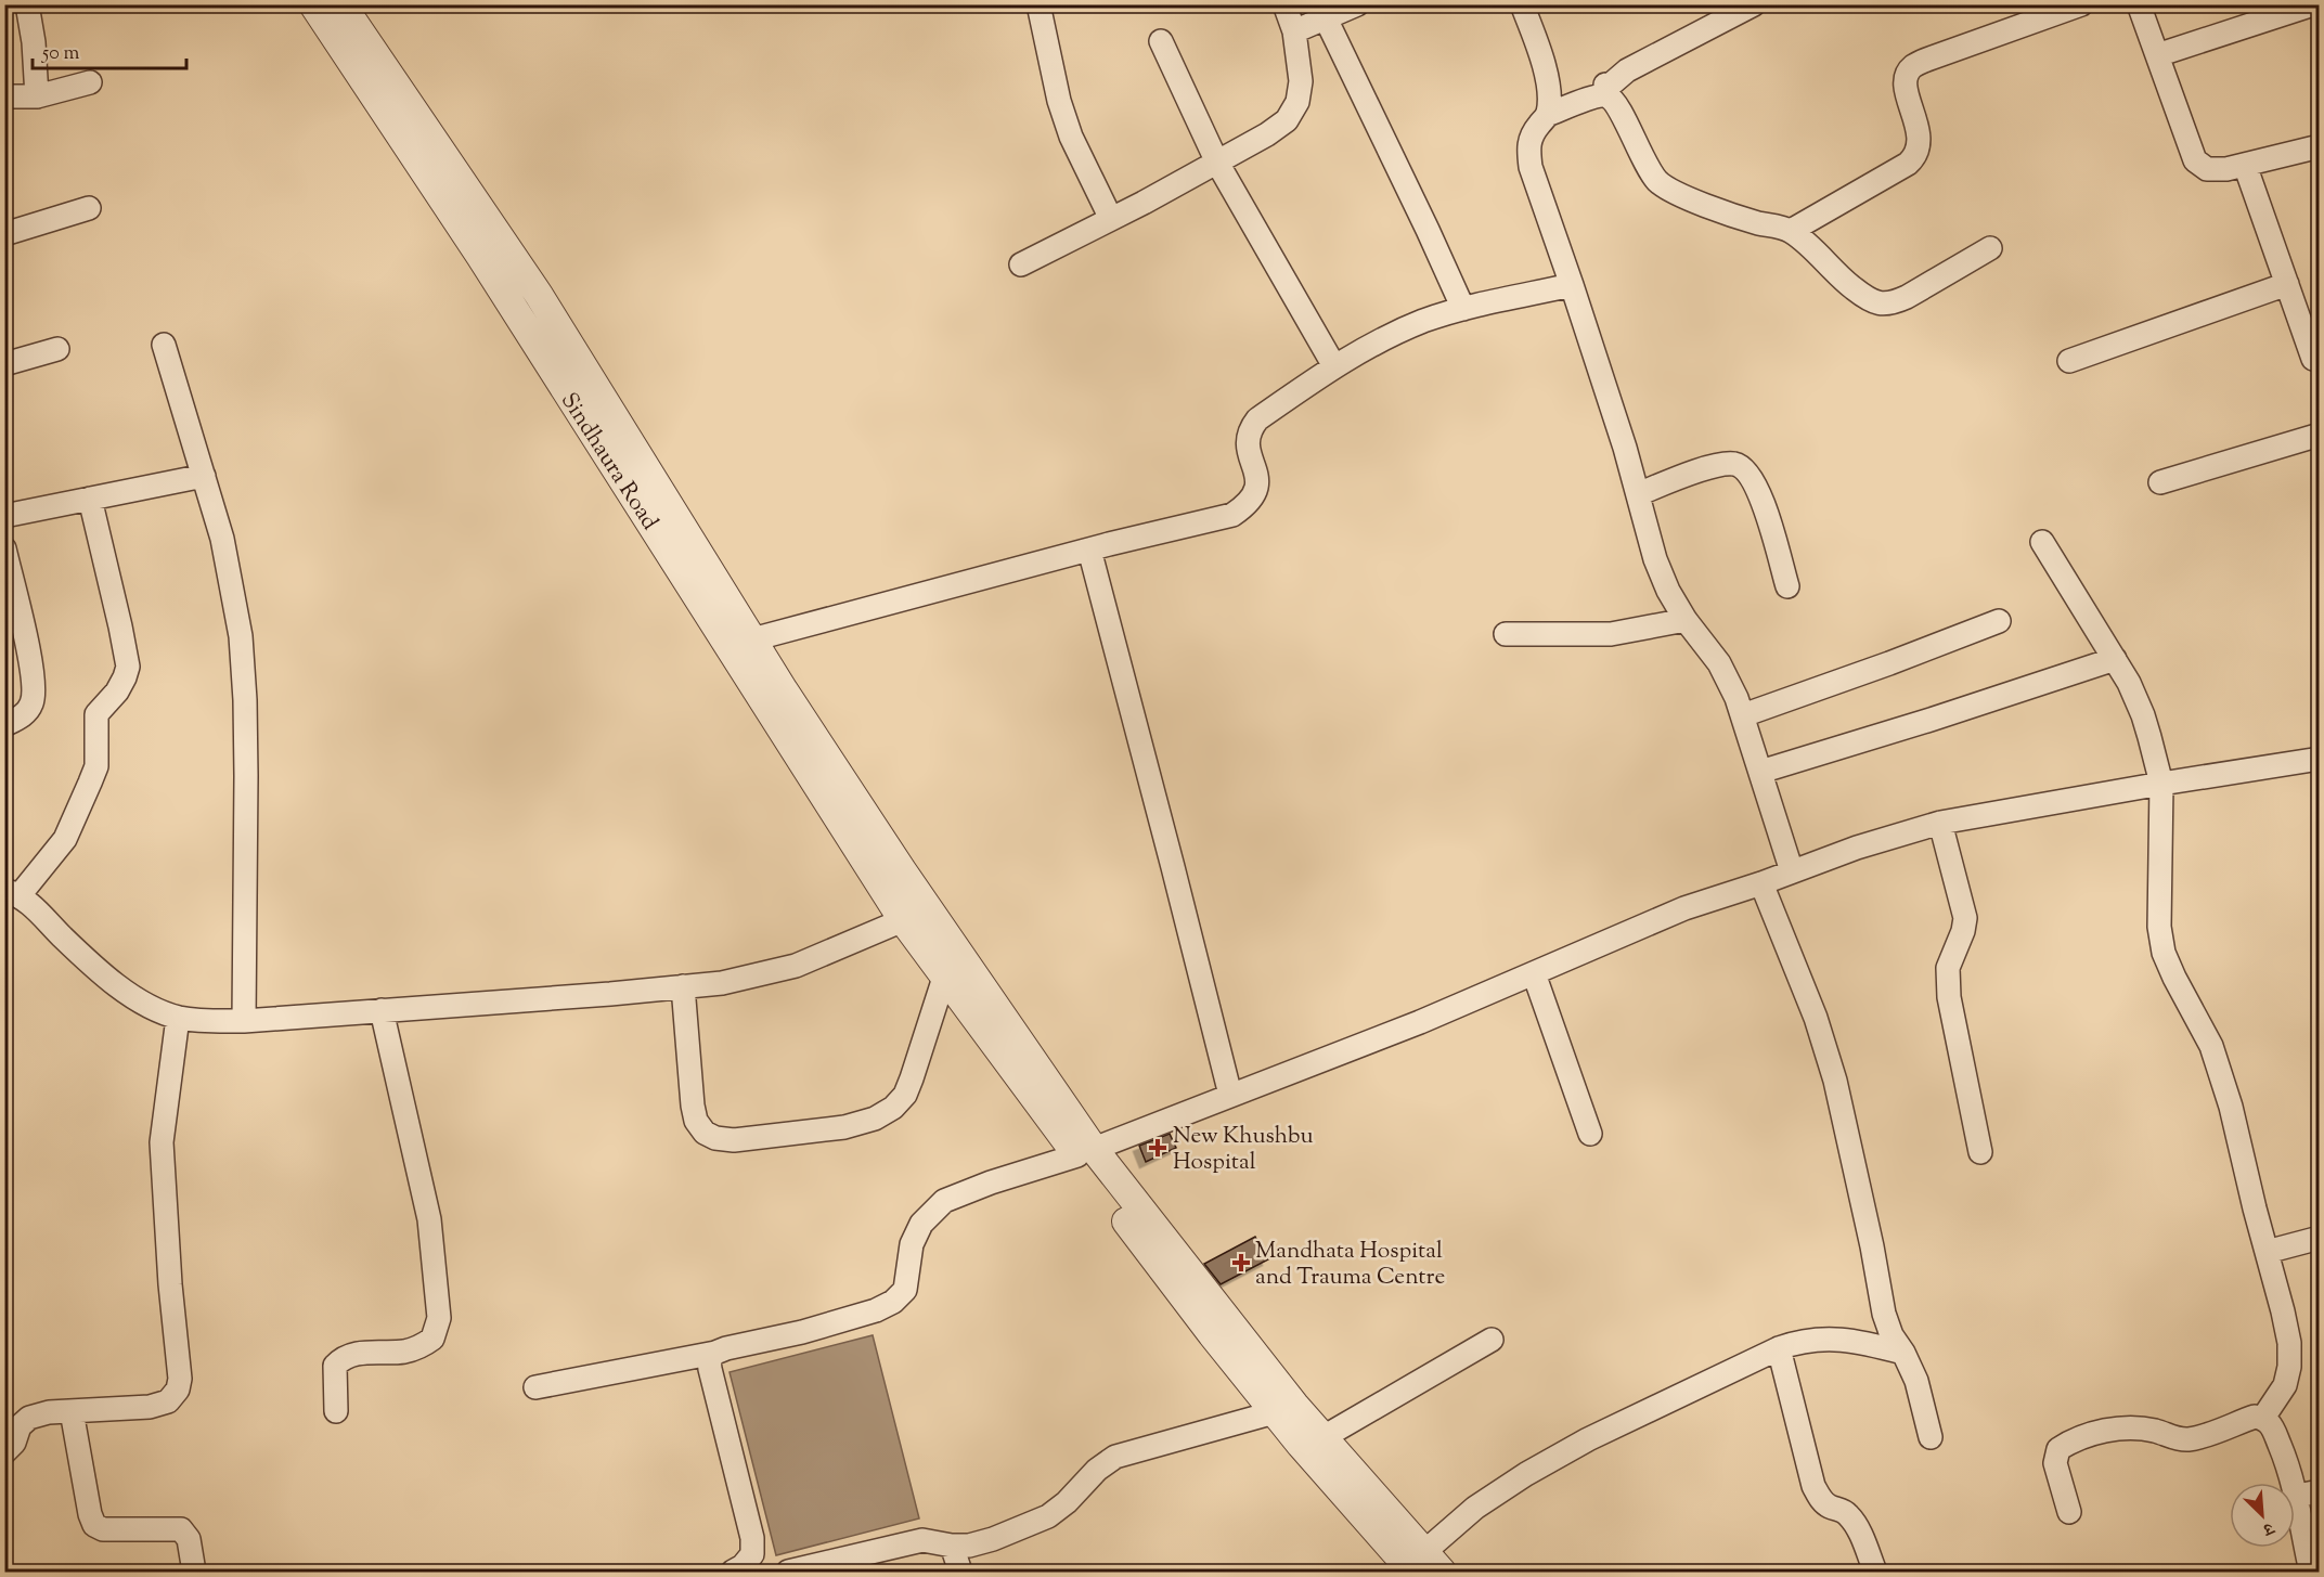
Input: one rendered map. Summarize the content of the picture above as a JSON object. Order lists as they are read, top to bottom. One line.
{"streets":{"street":["Sindhaura Road"]},"places":{"health":["New Khushbu Hospital","Mandhata Hospital and Trauma Centre"]},"scale_bar":"50 m","north":"bottom right"}
